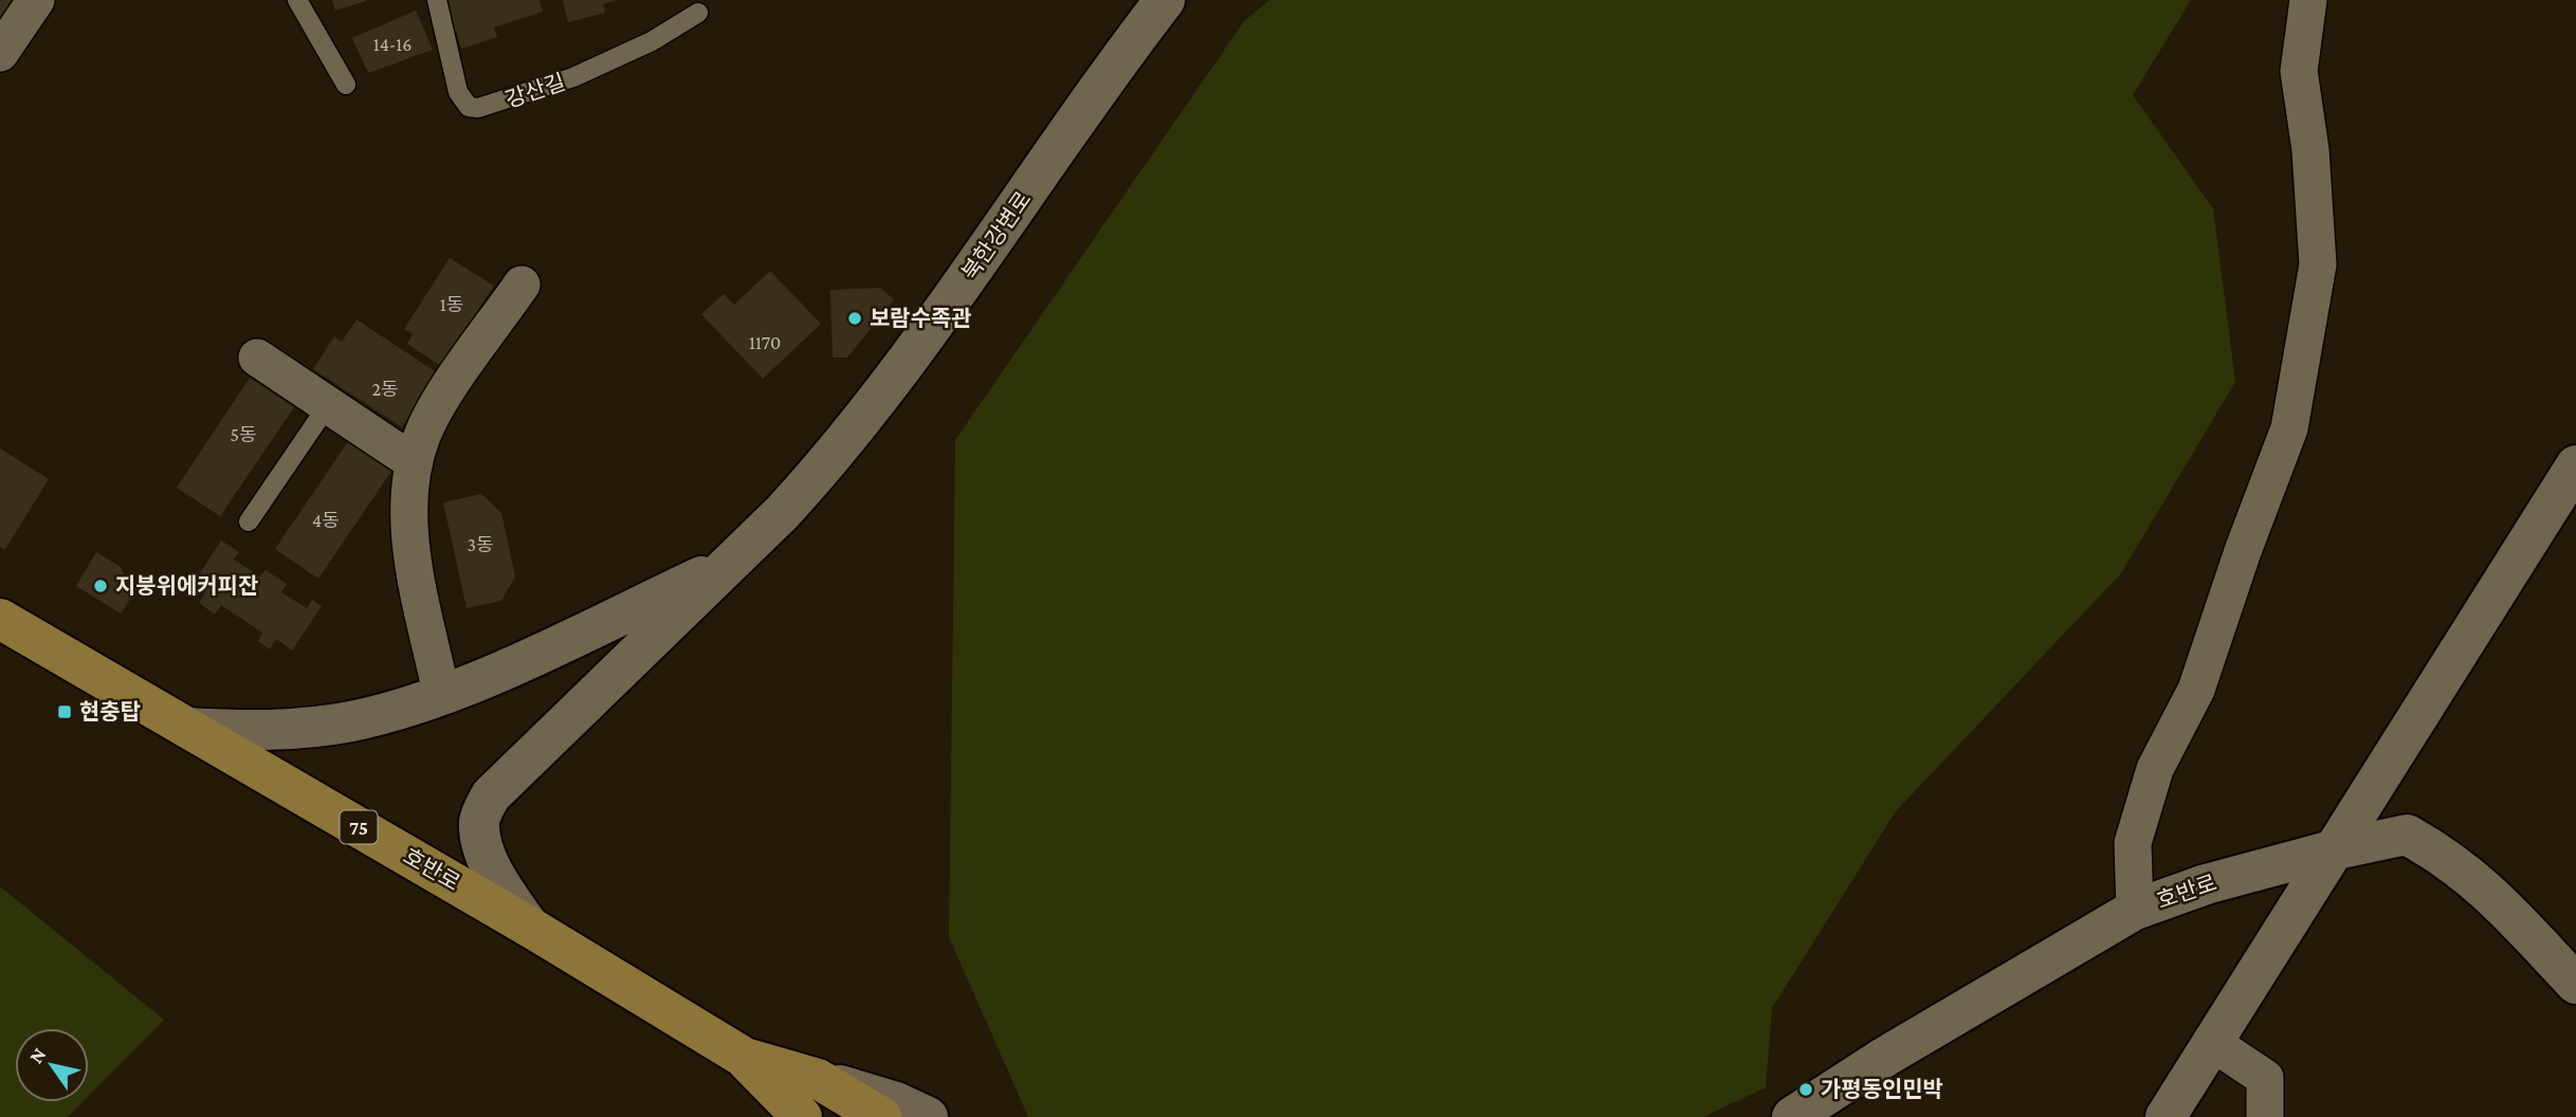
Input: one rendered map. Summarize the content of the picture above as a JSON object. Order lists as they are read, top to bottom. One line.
{"streets":{"main road":["75","호반로"],"street":["북한강변로"],"lane":["강산길"]},"crossings":[["북한강변로","호반로"]],"places":{"other":["보람수족관","지붕위에커피잔","가평동인민박"],"transit":["현충탑"]},"house_numbers":["14-16","1동","1170","2동","5동","4동","3동"],"north":"top left"}
